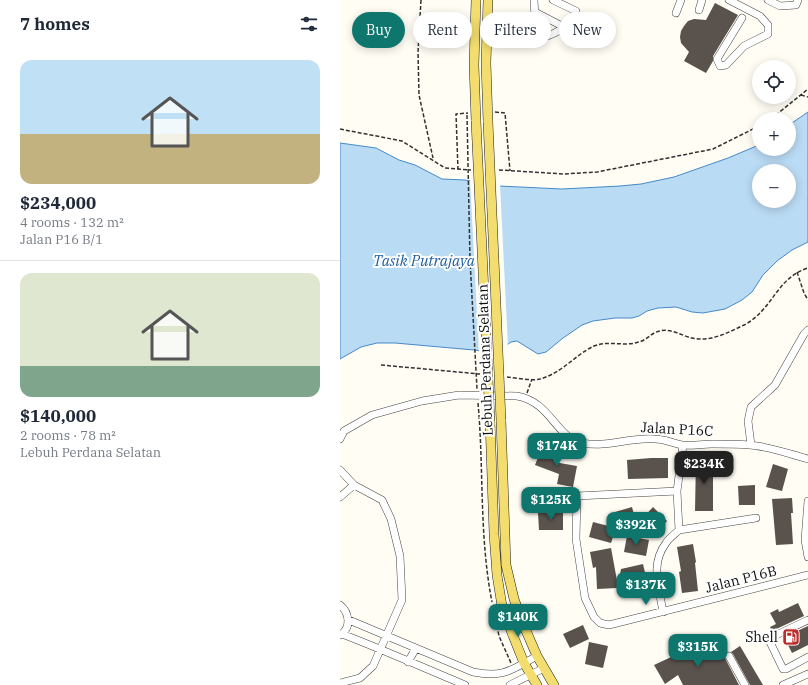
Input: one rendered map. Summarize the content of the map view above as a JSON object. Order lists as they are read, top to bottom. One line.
{"streets":{"main road":["Lebuh Perdana Selatan"],"street":["Jalan P16C","Jalan P16B"]},"water":["Tasik Putrajaya"],"places":{"fuel station":["Shell"]},"page":{"heading":"7 homes","chip":["Buy","Rent","Filters","New"],"list":[{"name":"$234,000","note":"4 rooms · 132 m² · Jalan P16 B/1"},{"name":"$140,000","note":"2 rooms · 78 m² · Lebuh Perdana Selatan"}],"map_buttons":["+","−"],"price":["$174K","$234K","$125K","$392K","$137K","$140K","$315K"]}}
